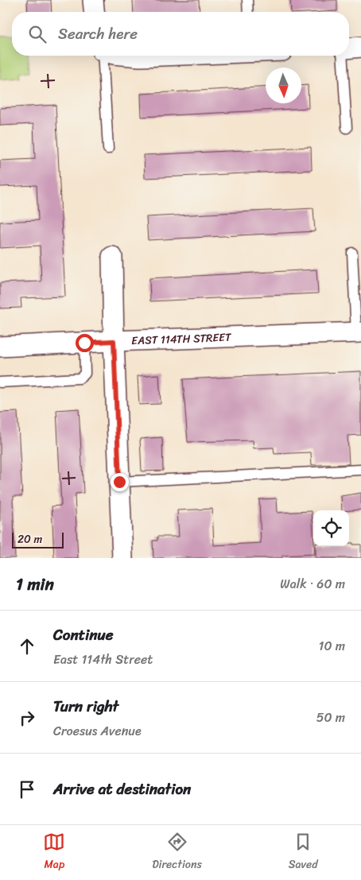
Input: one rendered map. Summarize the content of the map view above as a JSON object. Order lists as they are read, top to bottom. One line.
{"streets":{"street":["EAST 114TH STREET"]},"scale_bar":"20 m","north":"bottom","page":{"search":"Search here","scale":"20 m","heading":["1 min","Walk · 60 m"],"list":[["Continue","East 114th Street","10 m"],["Turn right","Croesus Avenue","50 m"],"Arrive at destination"],"nav":["Map","Directions","Saved"]}}
